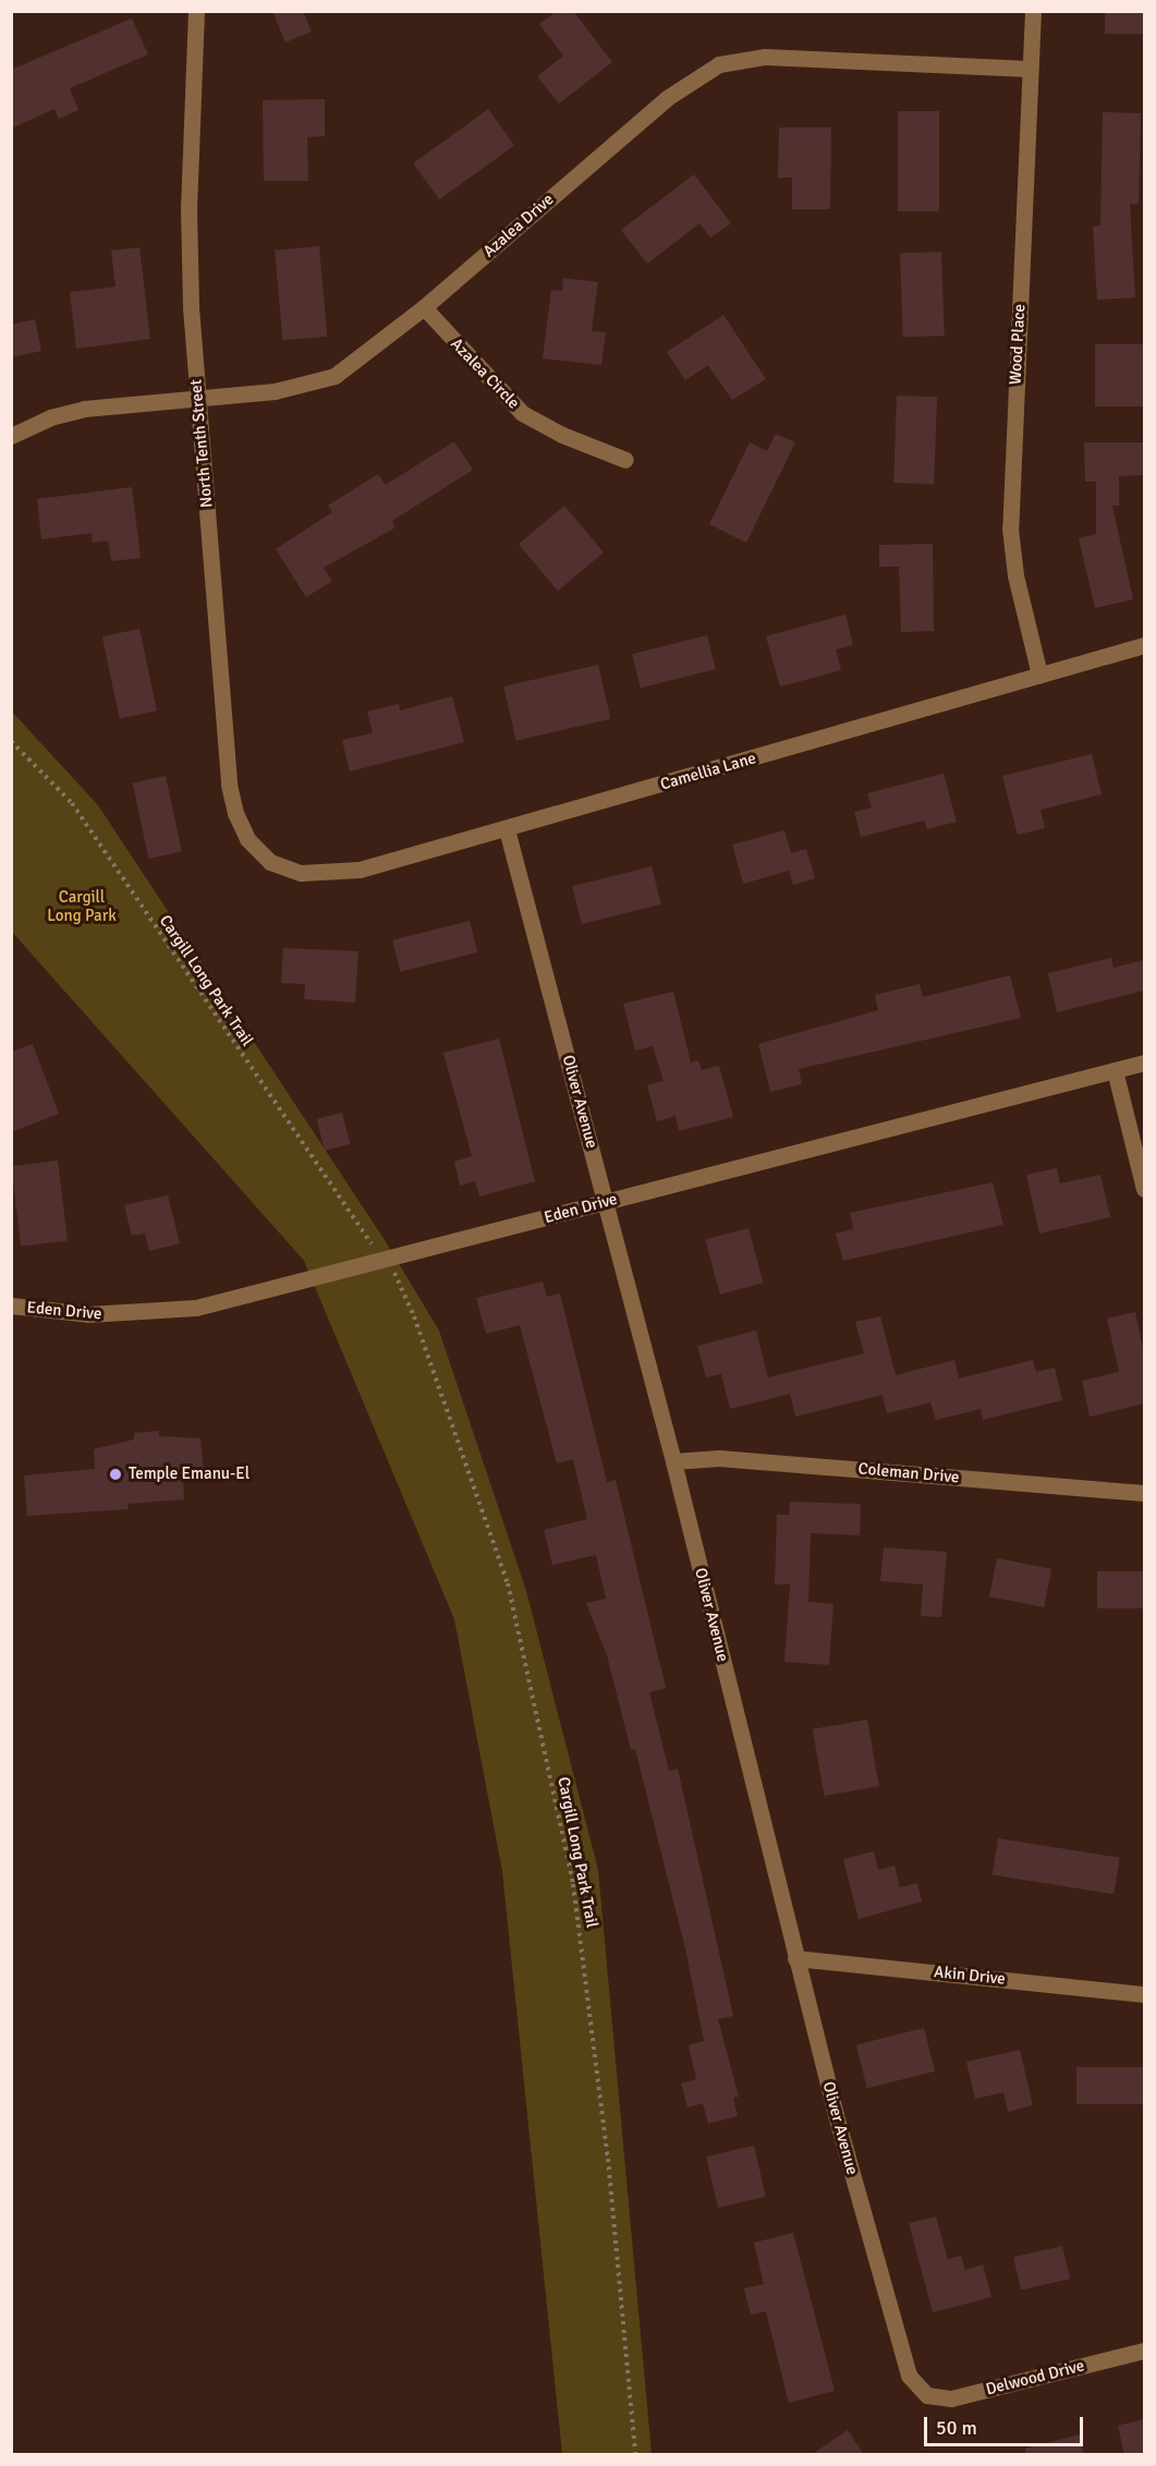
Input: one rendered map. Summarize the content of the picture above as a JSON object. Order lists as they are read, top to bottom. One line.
{"streets":{"street":["Azalea Drive","Wood Place","Azalea Circle","North Tenth Street","Camellia Lane","Oliver Avenue","Eden Drive","Coleman Drive","Akin Drive","Delwood Drive"],"path":["Cargill Long Park Trail"]},"crossings":[["Azalea Drive","Wood Place"],["Azalea Drive","Azalea Circle"],["Azalea Drive","North Tenth Street"],["Wood Place","Camellia Lane"],["North Tenth Street","Camellia Lane"],["Camellia Lane","Oliver Avenue"],["Oliver Avenue","Eden Drive"],["Oliver Avenue","Coleman Drive"],["Oliver Avenue","Akin Drive"],["Oliver Avenue","Delwood Drive"]],"parks":["Cargill Long Park"],"places":["Temple Emanu-El"],"scale_bar":"50 m"}
